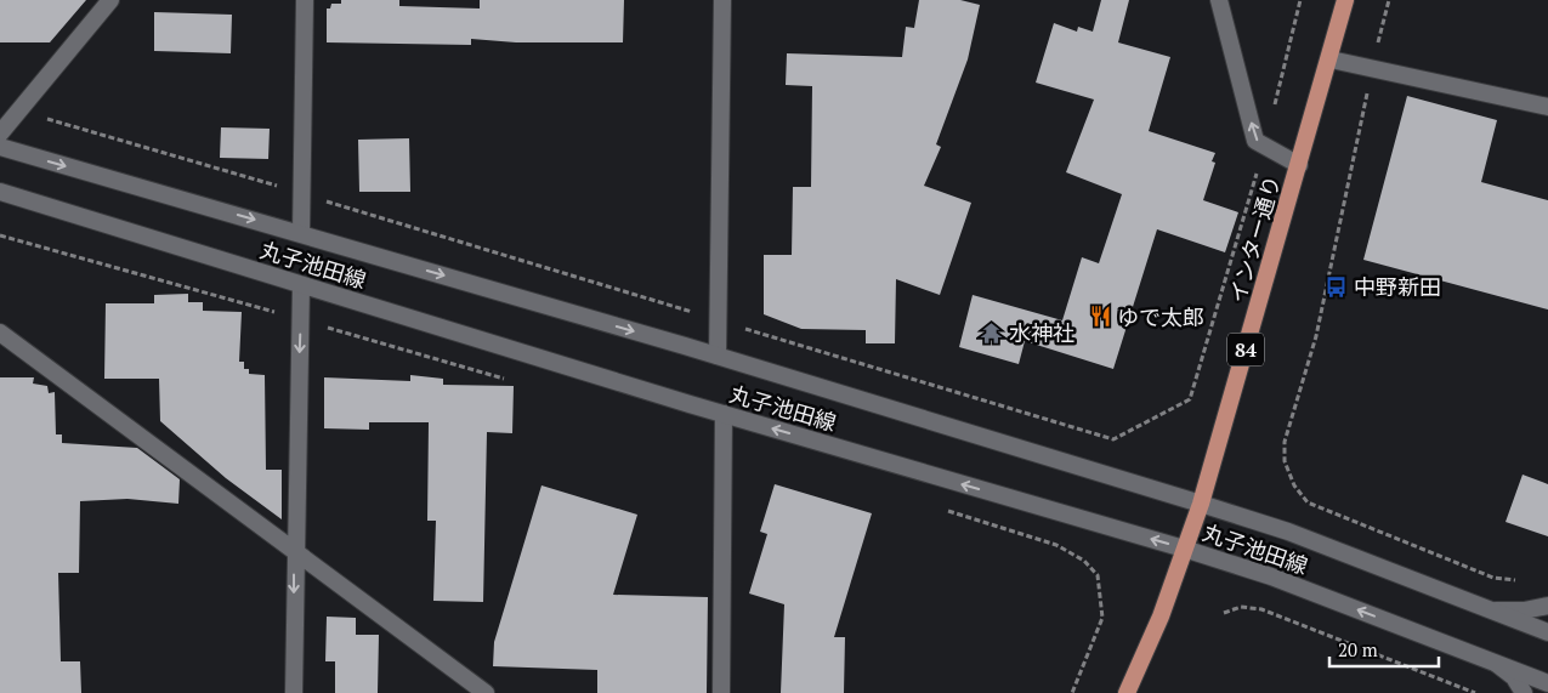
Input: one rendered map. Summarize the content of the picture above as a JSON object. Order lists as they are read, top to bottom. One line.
{"streets":{"main road":["インター通り","84"],"street":["丸子池田線"]},"crossings":[["インター通り","丸子池田線"]],"places":{"bus stop":["中野新田"],"restaurant":["ゆで太郎"],"temple":["水神社"]},"scale_bar":"20 m"}
